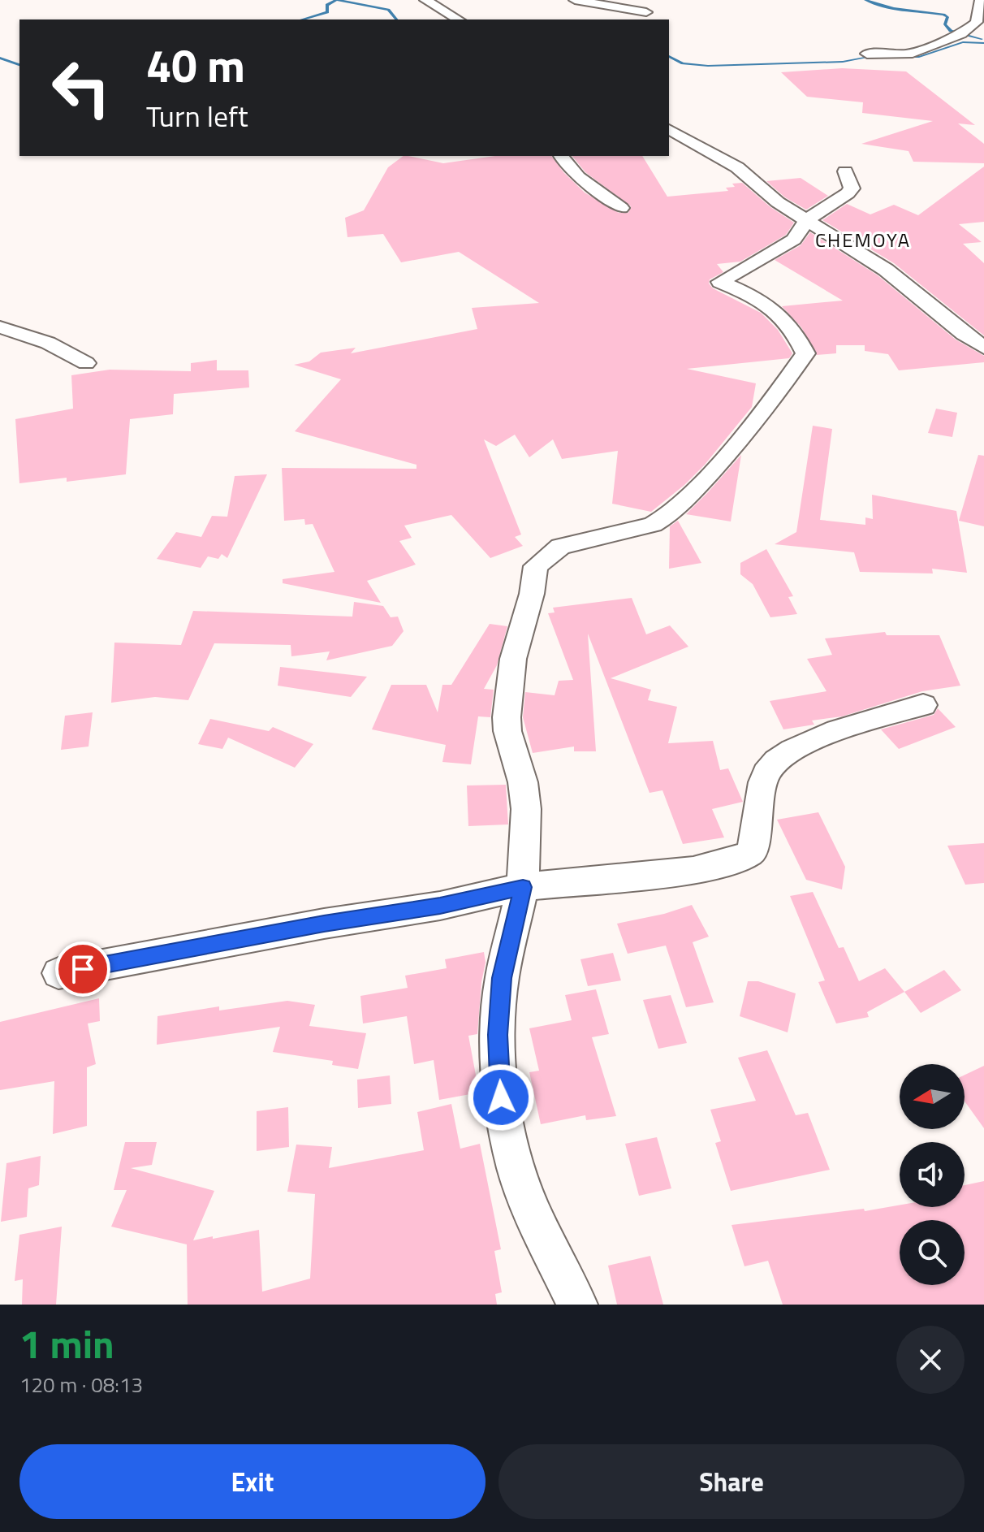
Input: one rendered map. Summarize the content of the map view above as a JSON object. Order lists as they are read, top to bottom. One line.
{"districts":["CHEMOYA"],"north":"left","page":{"turn":["40 m","Turn left"],"heading":["1 min","120 m · 08:13"],"buttons":["Exit","Share"]}}
